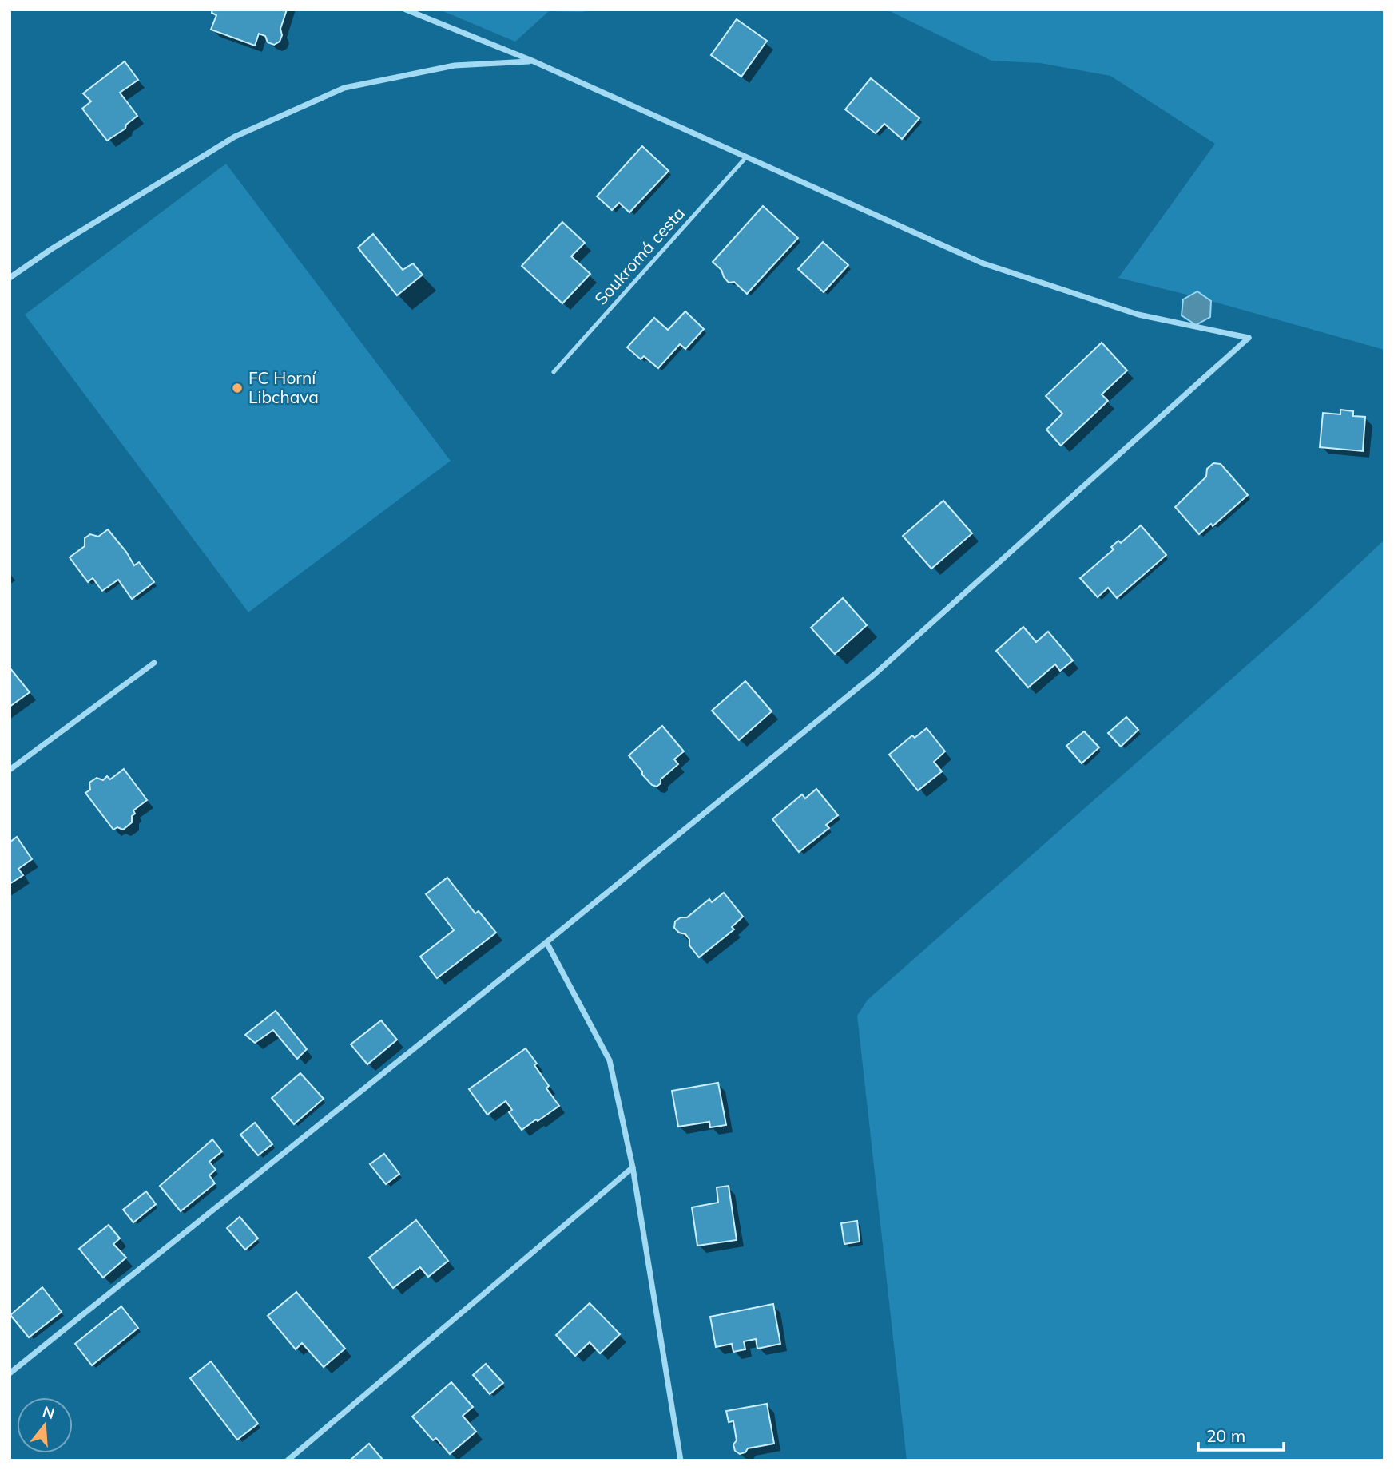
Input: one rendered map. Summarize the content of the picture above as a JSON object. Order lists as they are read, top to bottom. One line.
{"streets":{"lane":["Soukromá cesta"]},"places":["FC Horní Libchava"],"scale_bar":"20 m","north":"top"}
